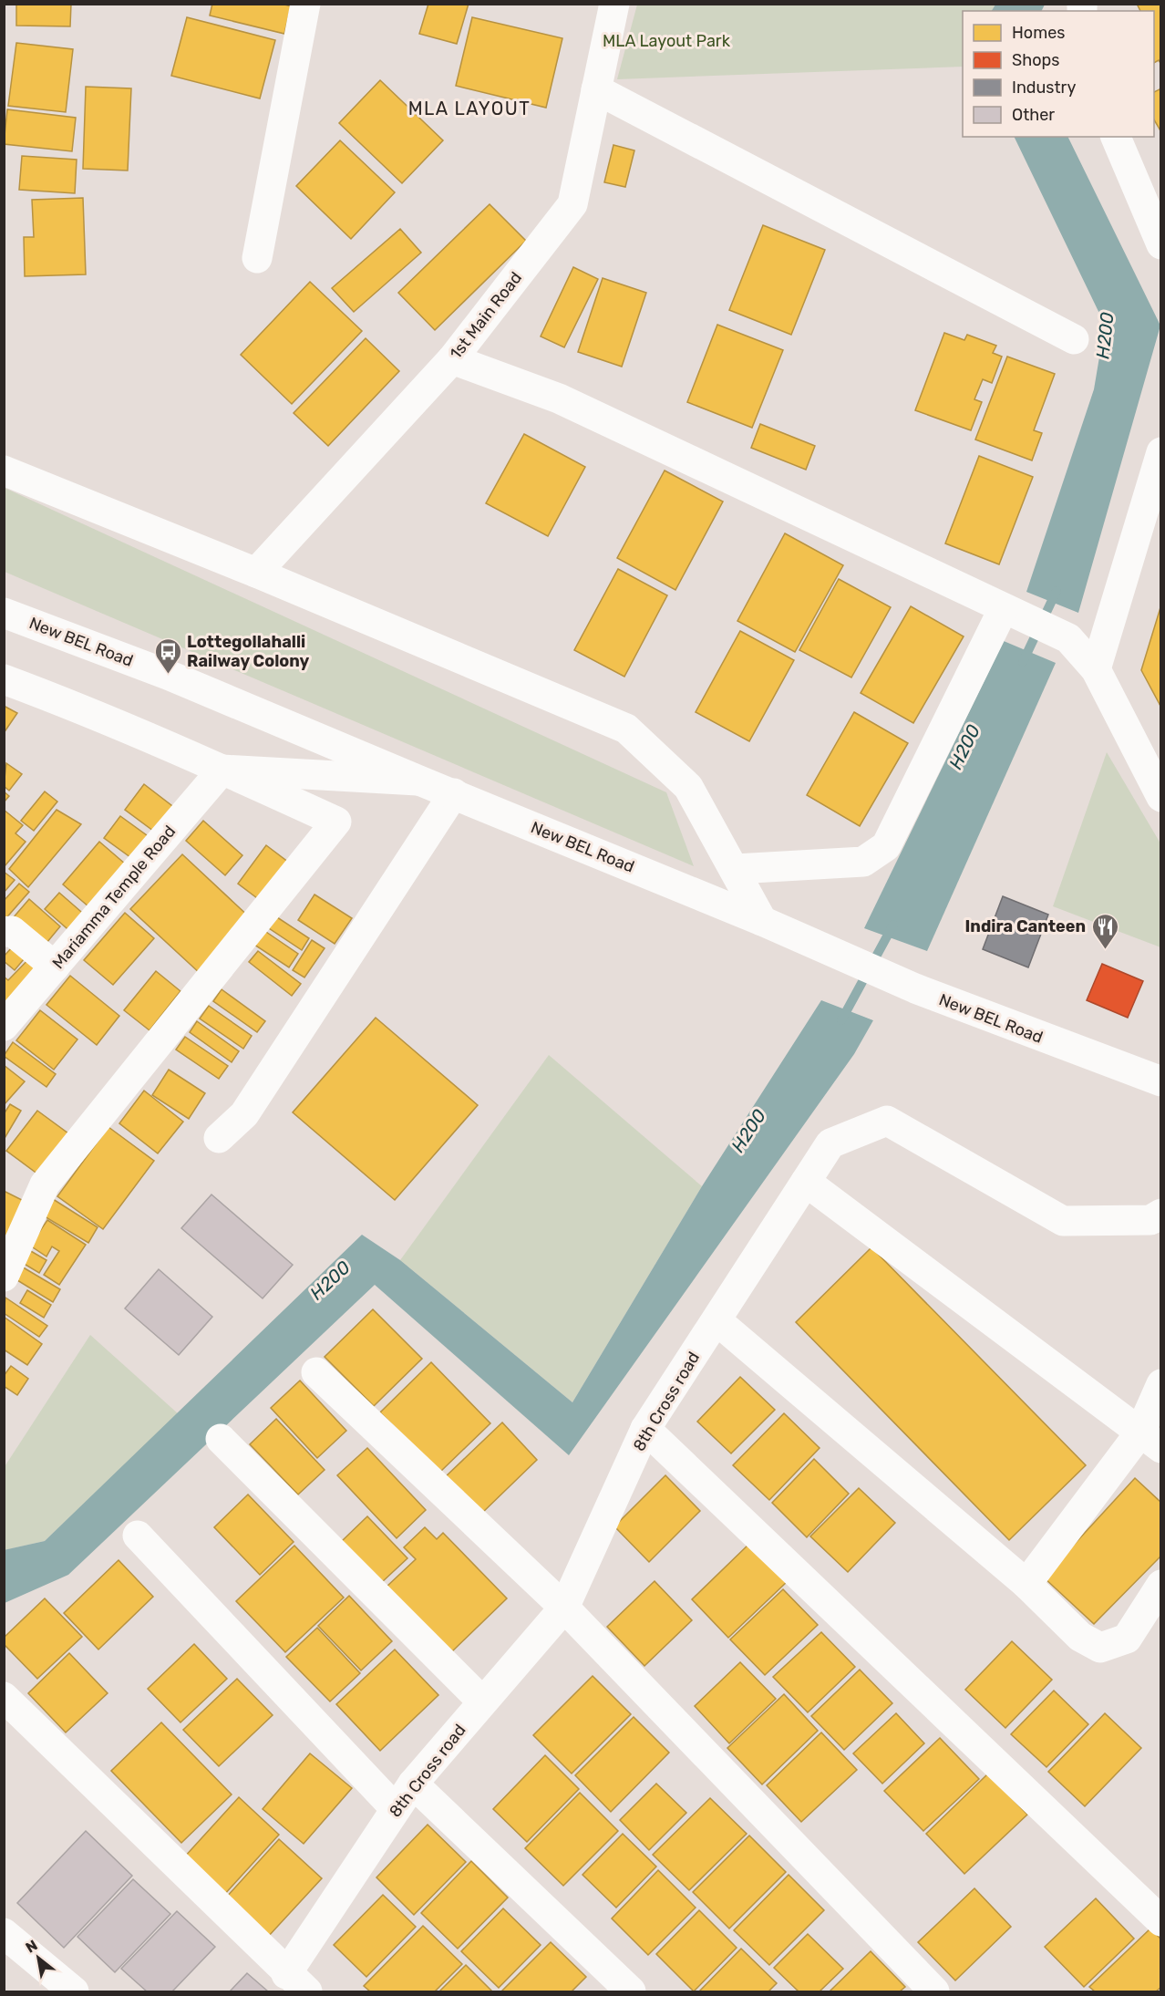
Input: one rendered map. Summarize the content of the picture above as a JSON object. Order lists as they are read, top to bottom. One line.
{"streets":{"street":["1st Main Road","New BEL Road","Mariamma Temple Road","8th Cross road"]},"districts":["MLA LAYOUT"],"water":["H200"],"parks":["MLA Layout Park"],"places":{"bus stop":["Lottegollahalli Railway Colony"],"restaurant":["Indira Canteen"]},"legend":["Homes","Shops","Industry","Other"],"north":"top left"}
